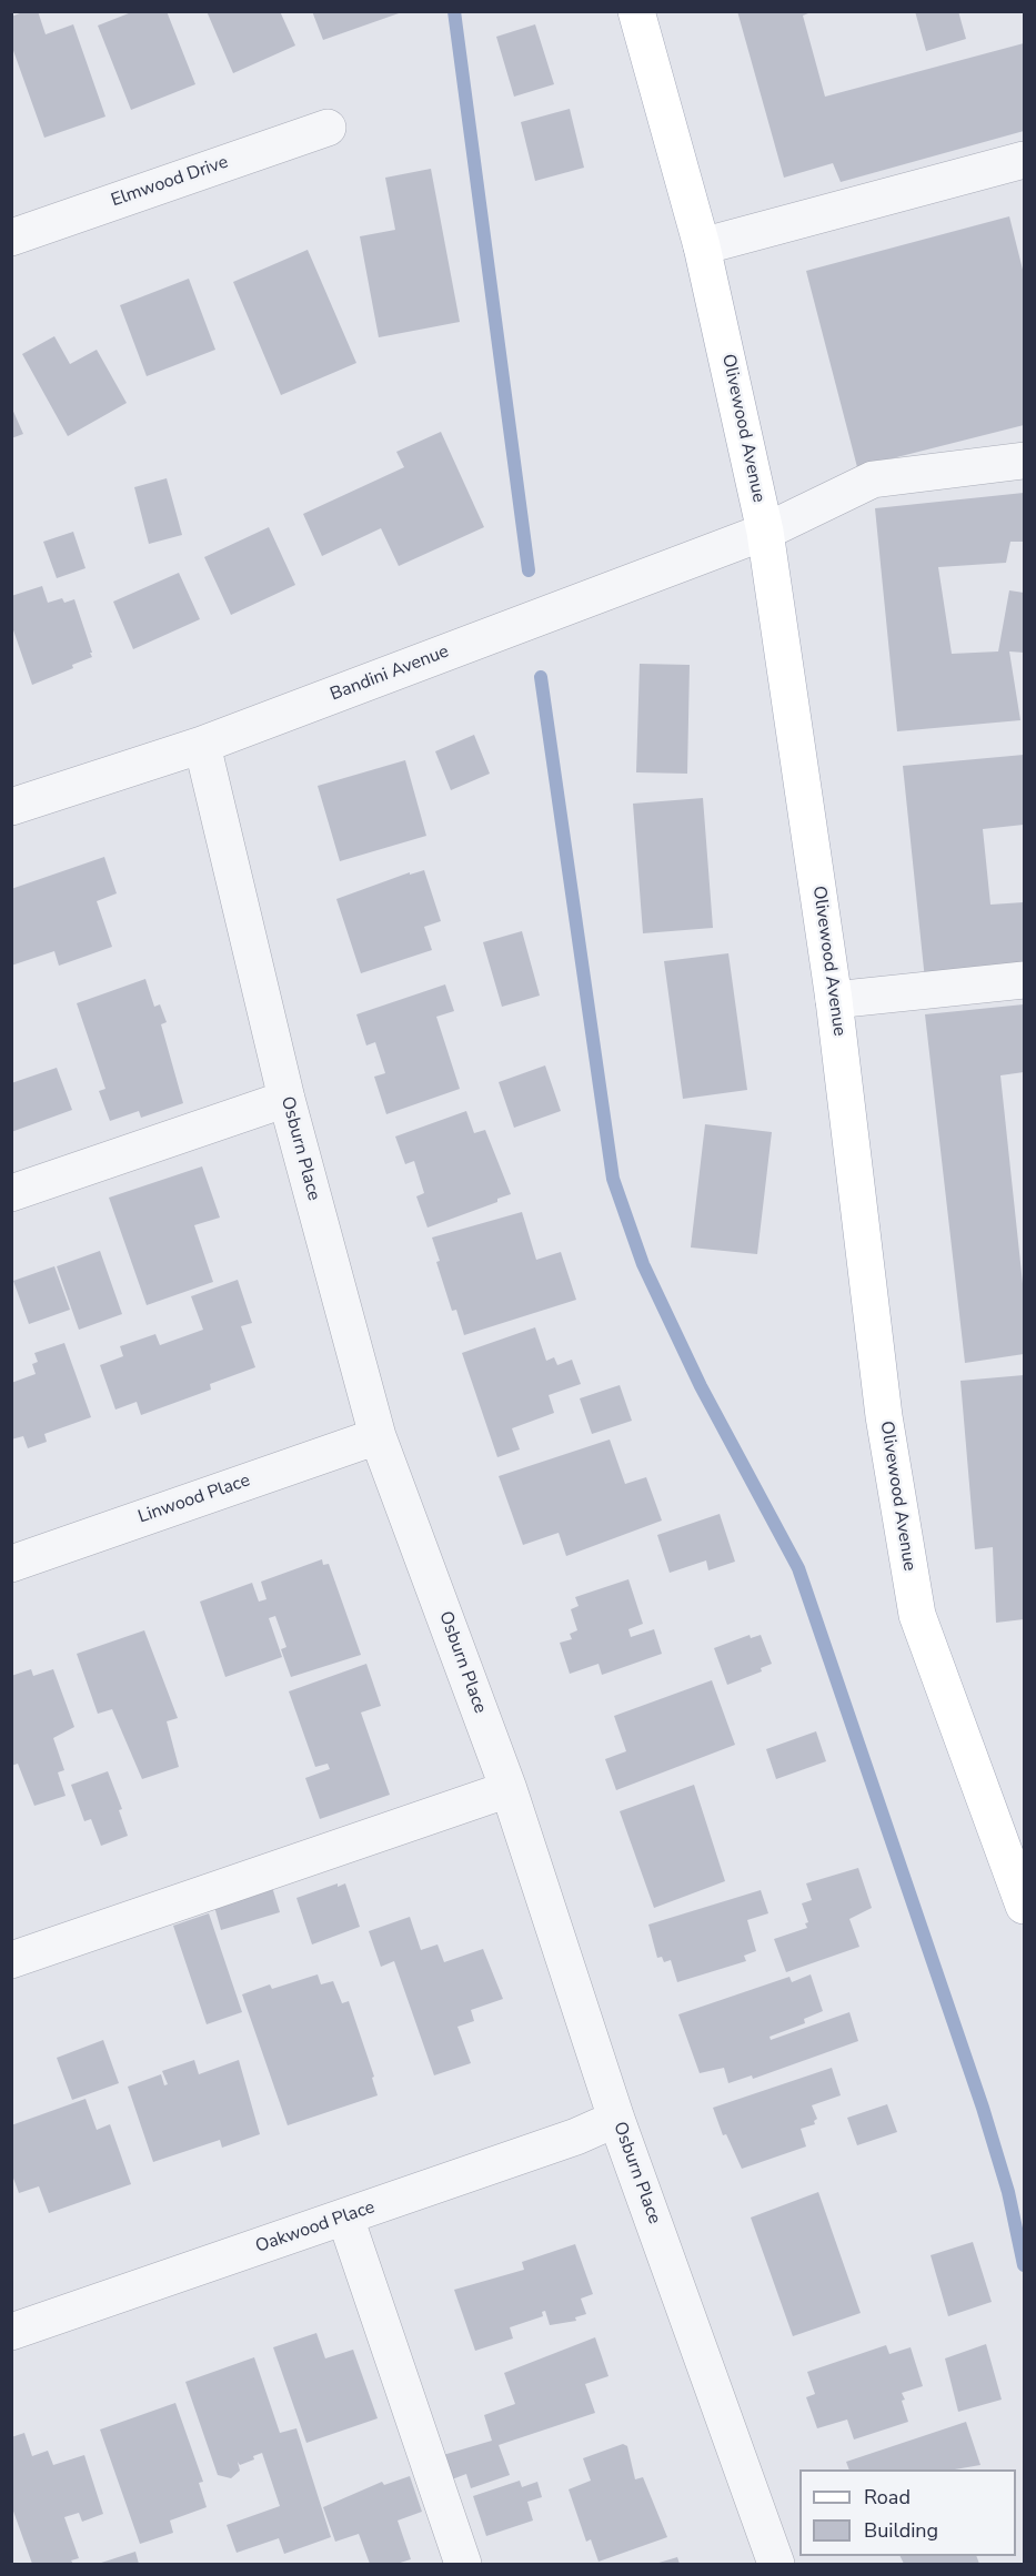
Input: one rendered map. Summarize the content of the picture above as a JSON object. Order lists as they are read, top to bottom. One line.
{"streets":{"main road":["Olivewood Avenue"],"street":["Elmwood Drive","Bandini Avenue","Osburn Place","Linwood Place","Oakwood Place"]},"crossings":[["Olivewood Avenue","Bandini Avenue"],["Bandini Avenue","Osburn Place"],["Osburn Place","Linwood Place"],["Osburn Place","Oakwood Place"]],"legend":["Road","Building"]}
